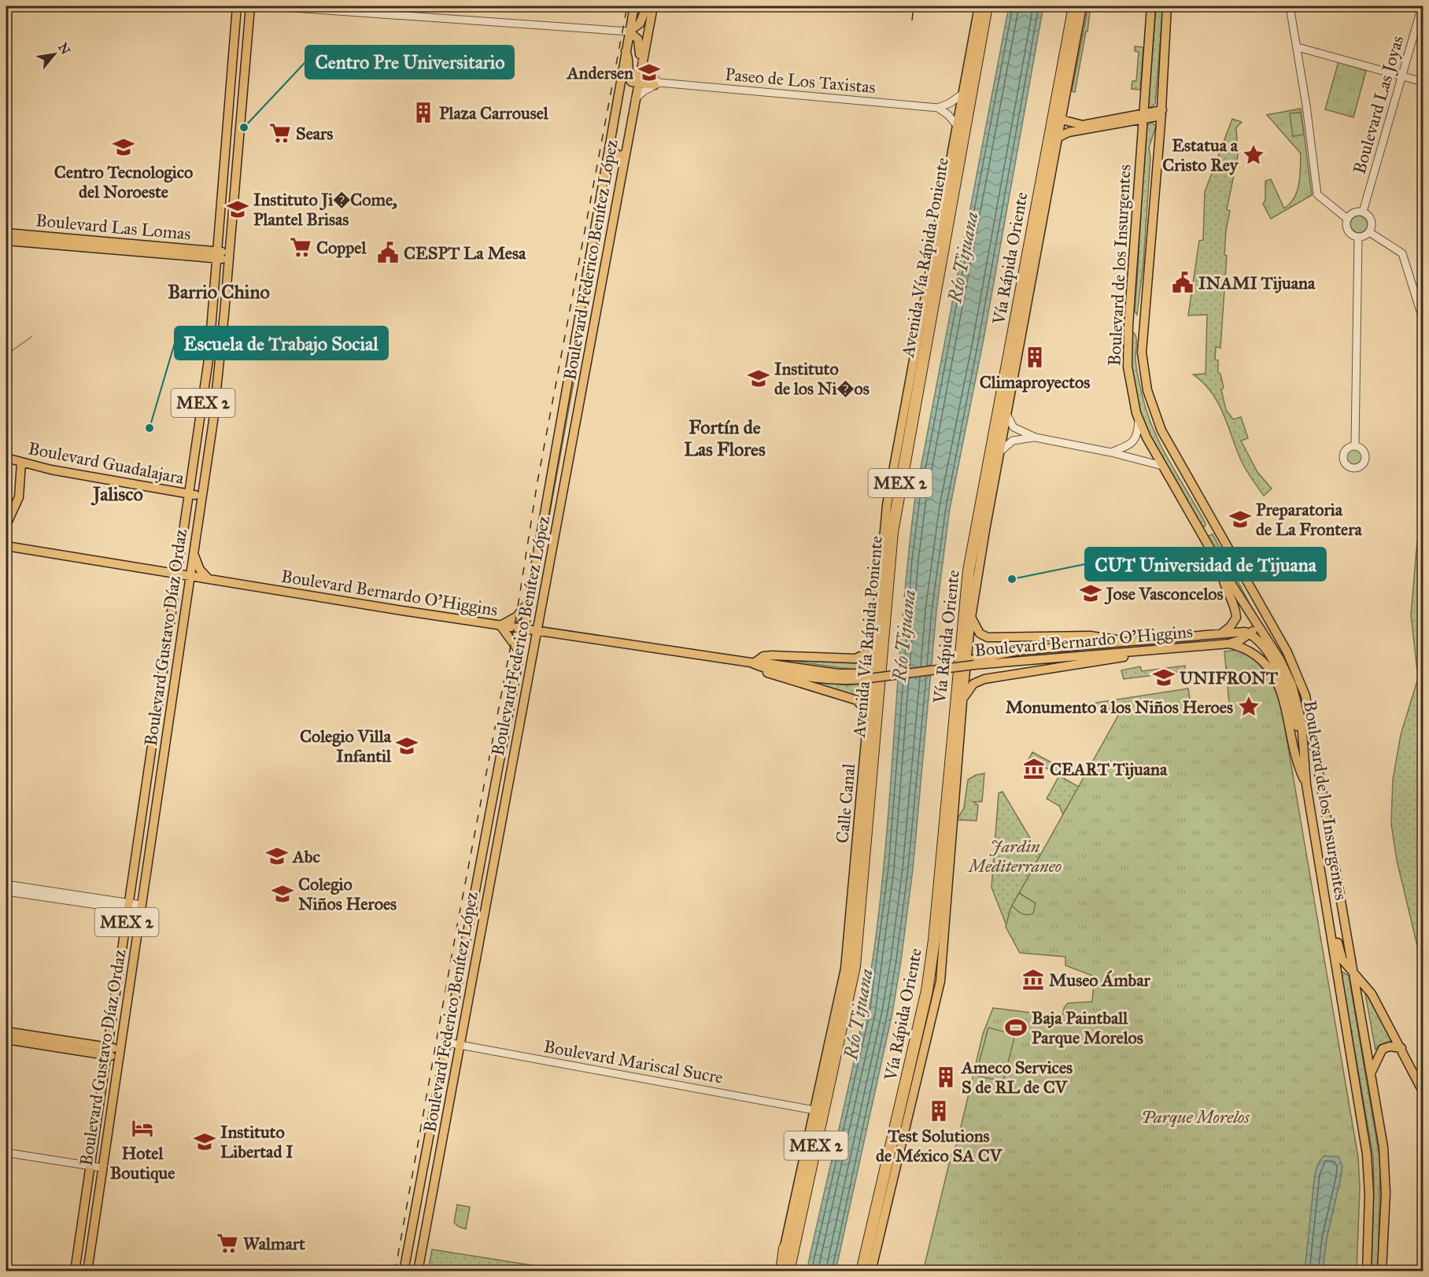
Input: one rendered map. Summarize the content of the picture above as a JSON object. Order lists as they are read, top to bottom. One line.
{"streets":{"highway":["Avenida Vía Rápida Poniente","Vía Rápida Oriente","MEX 2"],"main road":["Boulevard Las Lomas","Boulevard Federico Benítez López","Boulevard de los Insurgentes","Boulevard Guadalajara","Boulevard Bernardo O'Higgins","Boulevard Gustavo Díaz Ordaz","Calle Canal"],"street":["Paseo de Los Taxistas","Boulevard Las Joyas","Boulevard Mariscal Sucre"]},"crossings":[["Boulevard Las Lomas","Boulevard Gustavo Díaz Ordaz"],["Avenida Vía Rápida Poniente","Calle Canal"],["Boulevard Federico Benítez López","Boulevard Bernardo O'Higgins"],["Boulevard Federico Benítez López","Boulevard Mariscal Sucre"],["Boulevard de los Insurgentes","Boulevard Bernardo O'Higgins"],["Boulevard Guadalajara","Boulevard Gustavo Díaz Ordaz"],["Boulevard Bernardo O'Higgins","Boulevard Gustavo Díaz Ordaz"],["Calle Canal","Boulevard Mariscal Sucre"]],"districts":["Barrio Chino","Fortín de Las Flores","Jalisco"],"water":["Río Tijuana"],"parks":["Jardin Mediterraneo","Parque Morelos"],"places":{"school or university":["Andersen","Centro Tecnologico del Noroeste","Instituto Ji�Come, Plantel Brisas","Instituto de los Ni�os","Preparatoria de La Frontera","Jose Vasconcelos","UNIFRONT","Colegio Villa Infantil","Abc","Colegio Niños Heroes","Instituto Libertad I"],"building":["Plaza Carrousel","Climaproyectos","Ameco Services S de RL de CV","Test Solutions de México SA CV"],"other":["Centro Pre Universitario","Escuela de Trabajo Social","CUT Universidad de Tijuana"],"supermarket":["Sears","Coppel","Walmart"],"place":["Estatua a Cristo Rey","Monumento a los Niños Heroes"],"public building":["CESPT La Mesa","INAMI Tijuana"],"museum":["CEART Tijuana","Museo Ámbar"],"sports":["Baja Paintball Parque Morelos"],"hotel":["Hotel Boutique"]},"north":"top right"}
